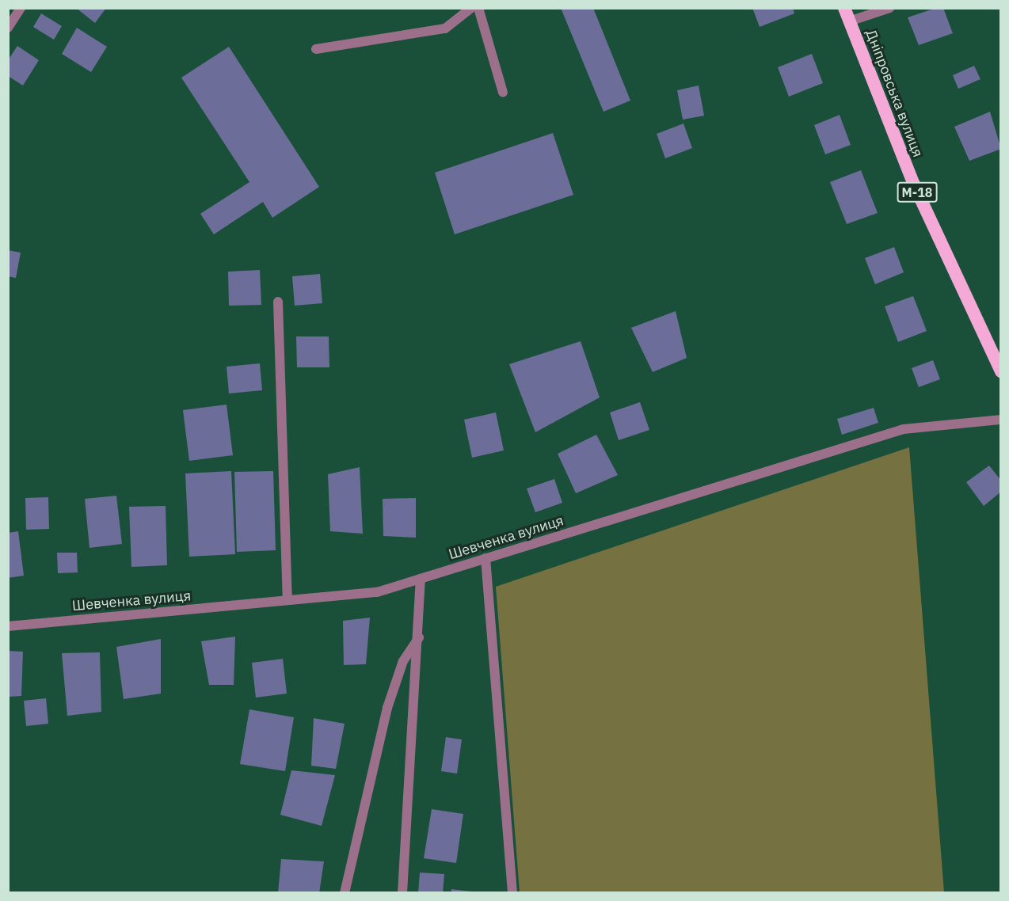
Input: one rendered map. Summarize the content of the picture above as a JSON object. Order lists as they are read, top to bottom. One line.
{"streets":{"highway":["Дніпровська вулиця","М-18"],"street":["Шевченка вулиця"]}}
